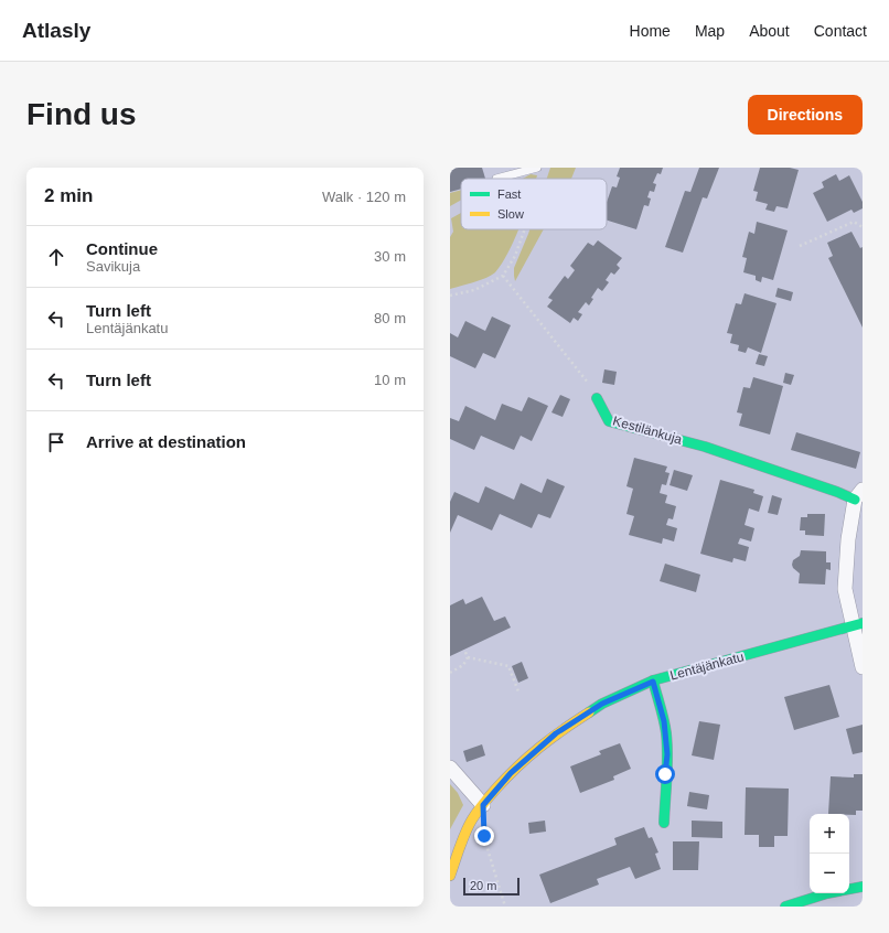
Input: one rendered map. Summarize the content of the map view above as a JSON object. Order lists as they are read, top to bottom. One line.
{"streets":{"street":["Kestilänkuja","Lentäjänkatu"]},"legend":["Fast","Slow"],"scale_bar":"20 m","page":{"header":"Atlasly","nav":["Home","Map","About","Contact"],"buttons":"Directions","title":"Find us","heading":["2 min","Walk · 120 m"],"list":[["Continue","Savikuja","30 m"],["Turn left","Lentäjänkatu","80 m"],["Turn left","10 m"],"Arrive at destination"],"map_buttons":["+","−"],"scale":"20 m"}}
